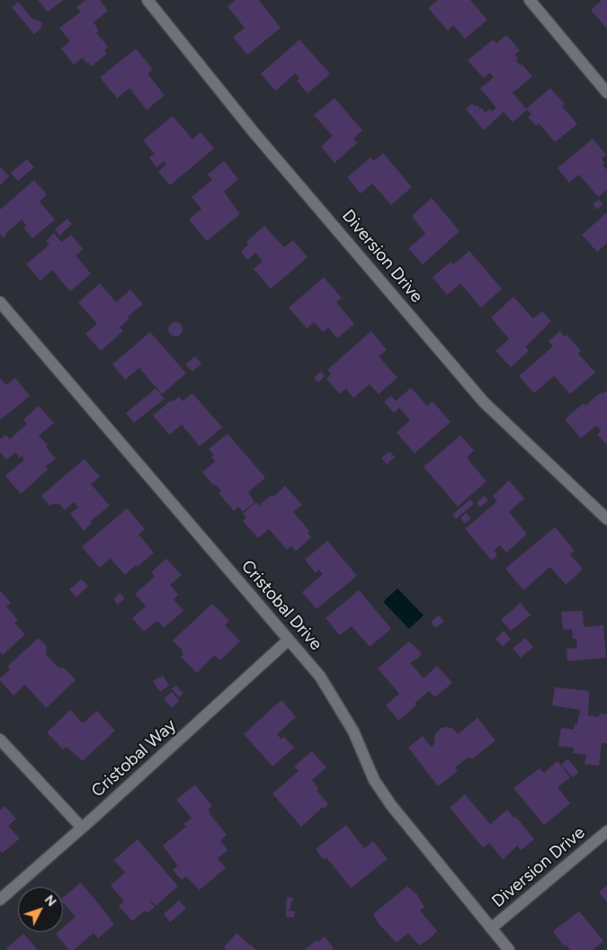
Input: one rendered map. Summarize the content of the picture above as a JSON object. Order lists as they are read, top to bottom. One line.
{"streets":{"street":["Diversion Drive","Cristobal Drive","Cristobal Way"]},"crossings":[["Diversion Drive","Cristobal Drive"],["Cristobal Drive","Cristobal Way"]],"north":"top right"}
